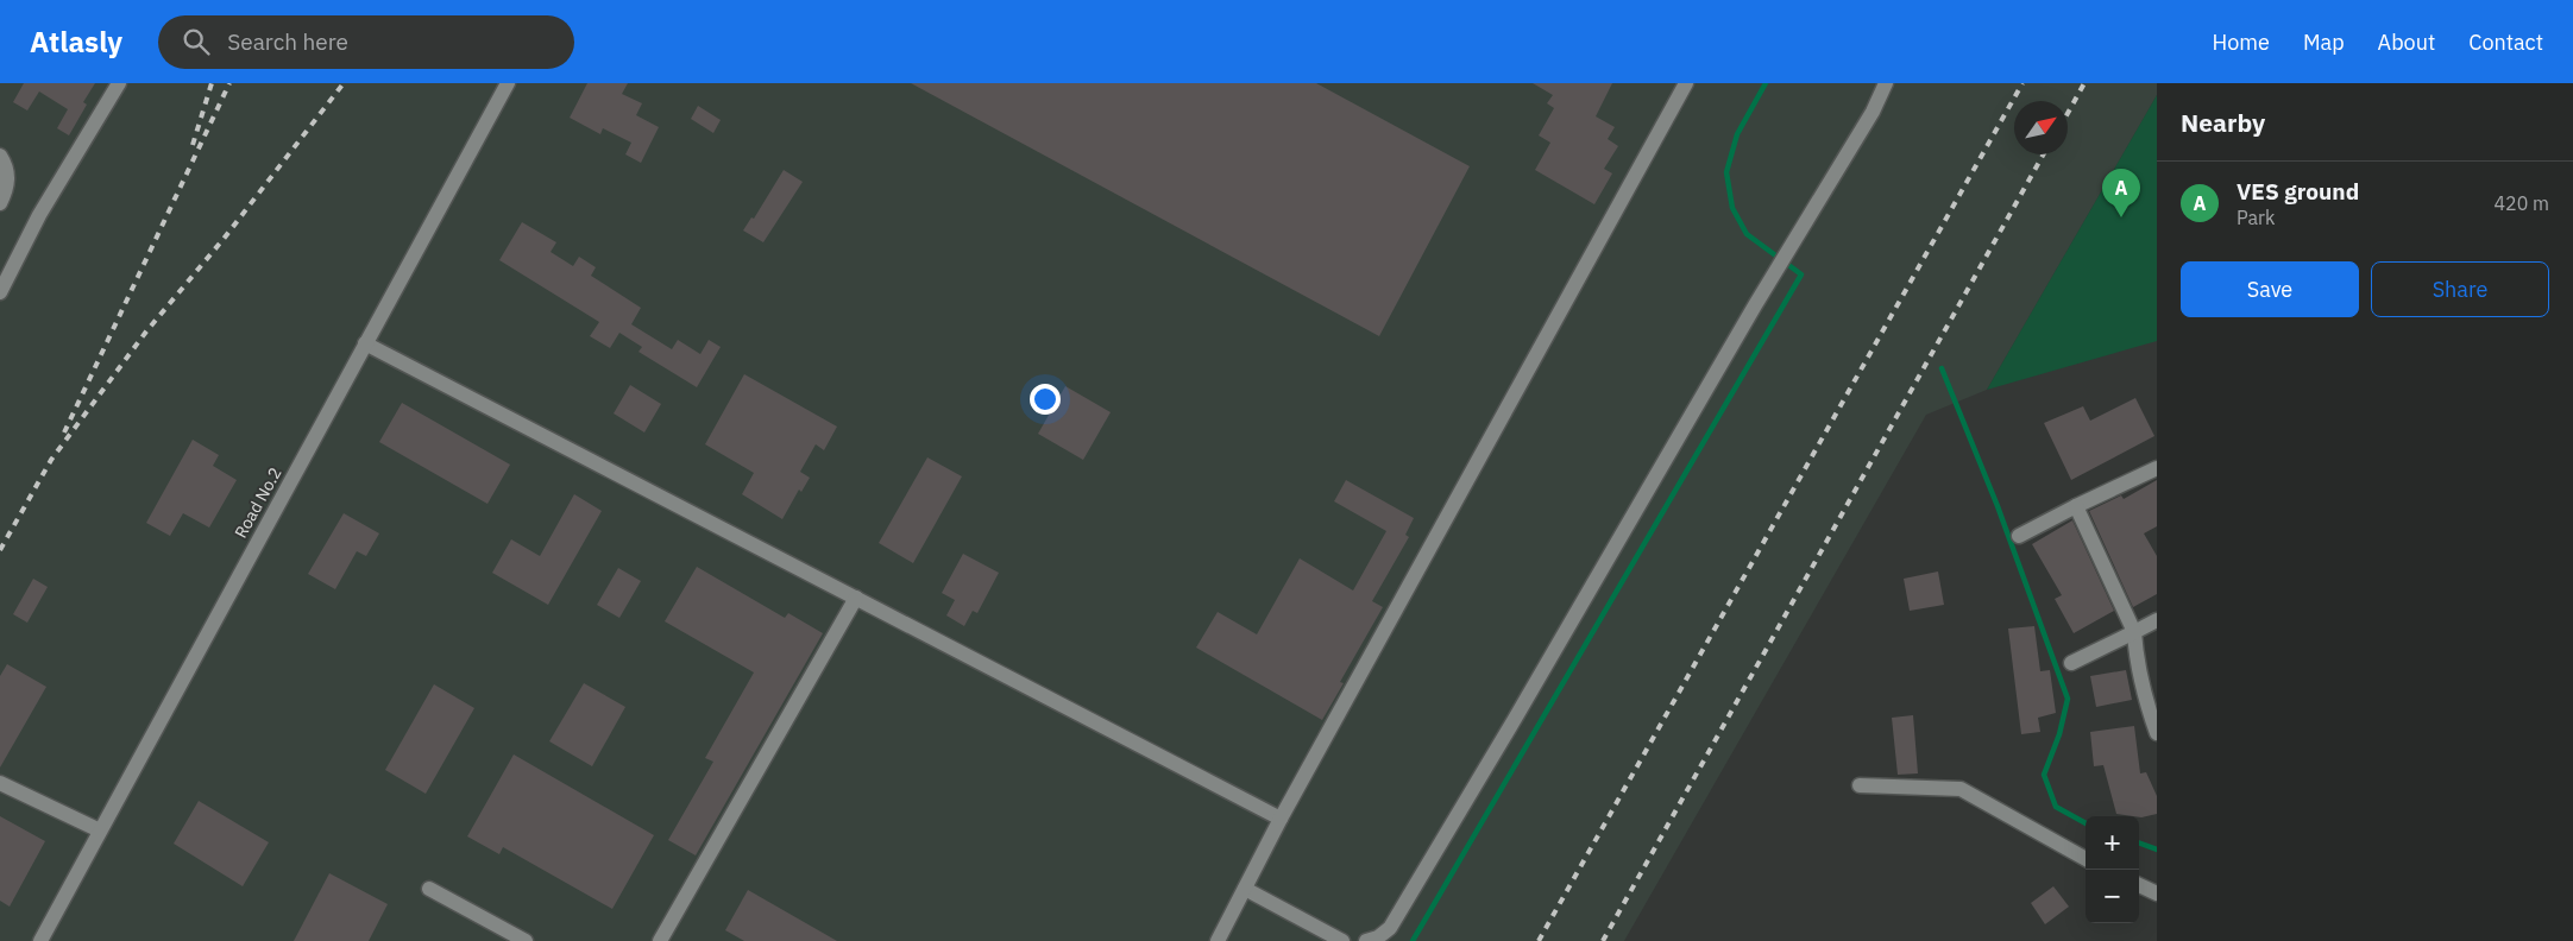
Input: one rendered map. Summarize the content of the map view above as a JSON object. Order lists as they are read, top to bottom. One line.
{"streets":{"street":["Road No.2"]},"north":"top right","page":{"header":"Atlasly","search":"Search here","nav":["Home","Map","About","Contact"],"heading":"Nearby","list":[{"mark":"A","name":"VES ground","note":"Park","value":"420 m"}],"pins":"A","buttons":["Save","Share"],"map_buttons":["+","−"]}}
